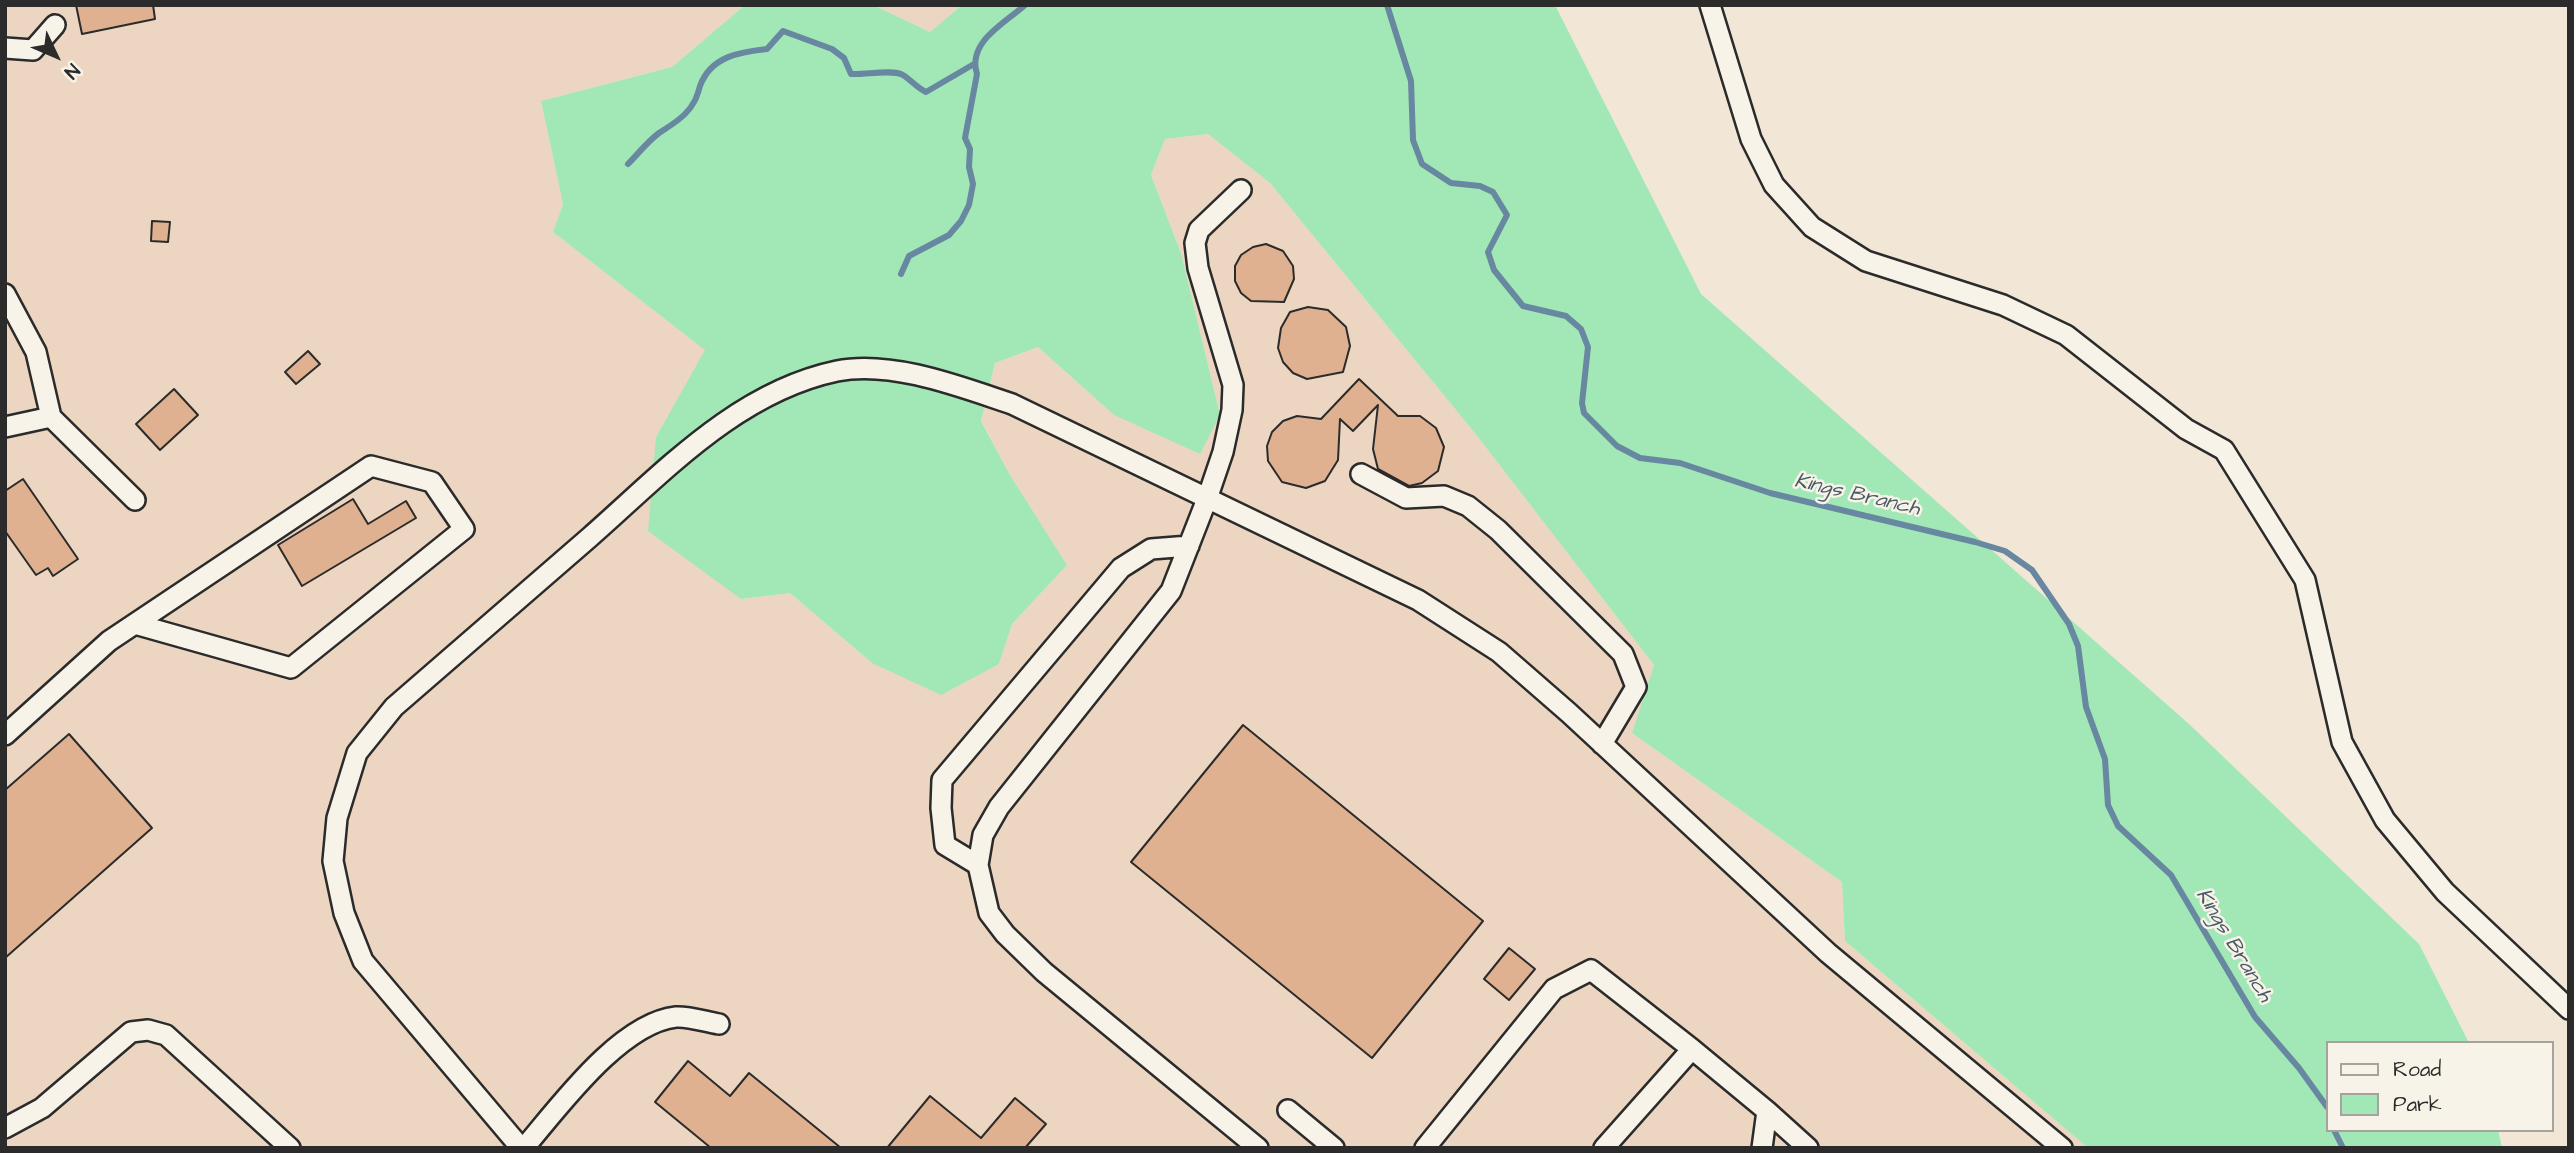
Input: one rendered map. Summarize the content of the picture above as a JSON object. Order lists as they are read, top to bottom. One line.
{"water":["Kings Branch"],"legend":["Road","Park"],"north":"bottom right"}
